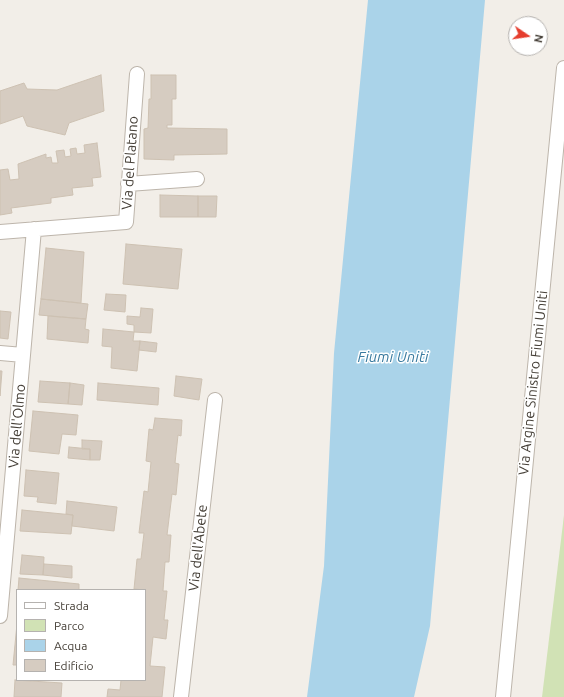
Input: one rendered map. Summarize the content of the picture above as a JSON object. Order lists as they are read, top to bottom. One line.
{"streets":{"street":["Via del Platano","Via Argine Sinistro Fiumi Uniti","Via dell'Olmo","Via dell'Abete"]},"water":["Fiumi Uniti"],"legend":["Strada","Parco","Acqua","Edificio"],"north":"right"}
